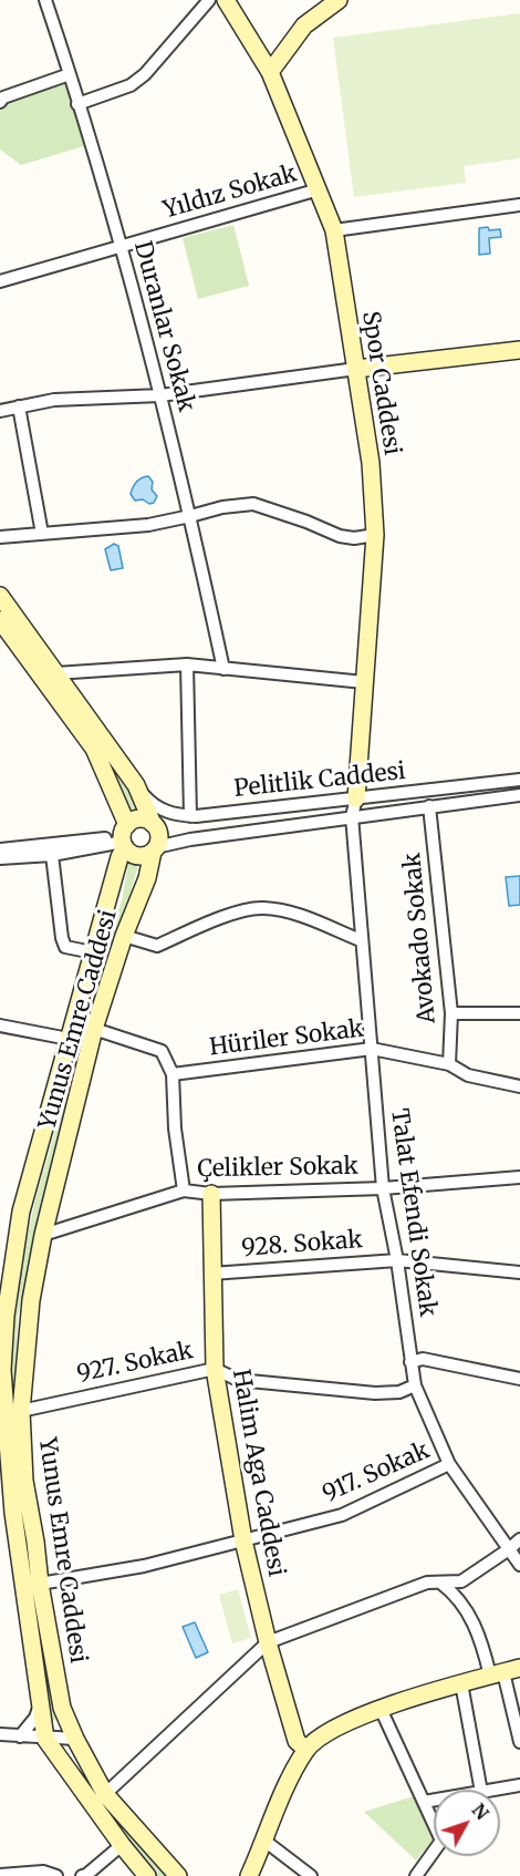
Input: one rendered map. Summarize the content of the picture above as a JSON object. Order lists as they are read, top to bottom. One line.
{"streets":{"main road":["Spor Caddesi","Yunus Emre Caddesi","Halim Aga Caddesi"],"street":["Yıldız Sokak","Duranlar Sokak","Pelitlik Caddesi","Avokado Sokak","Hüriler Sokak","Çelikler Sokak","Talat Efendi Sokak","928. Sokak","927. Sokak","917. Sokak"]},"crossings":[["Yıldız Sokak","Duranlar Sokak"],["Yıldız Sokak","Spor Caddesi"],["Spor Caddesi","Pelitlik Caddesi"],["Spor Caddesi","Talat Efendi Sokak"],["Pelitlik Caddesi","Avokado Sokak"],["Pelitlik Caddesi","Yunus Emre Caddesi"],["Pelitlik Caddesi","Talat Efendi Sokak"],["Avokado Sokak","Hüriler Sokak"],["Yunus Emre Caddesi","Çelikler Sokak"],["Yunus Emre Caddesi","927. Sokak"],["Yunus Emre Caddesi","917. Sokak"],["Hüriler Sokak","Talat Efendi Sokak"],["Çelikler Sokak","Talat Efendi Sokak"],["Çelikler Sokak","Halim Aga Caddesi"],["Talat Efendi Sokak","928. Sokak"],["Talat Efendi Sokak","927. Sokak"],["Talat Efendi Sokak","917. Sokak"],["928. Sokak","Halim Aga Caddesi"],["927. Sokak","Halim Aga Caddesi"],["Halim Aga Caddesi","917. Sokak"]],"north":"top right"}
